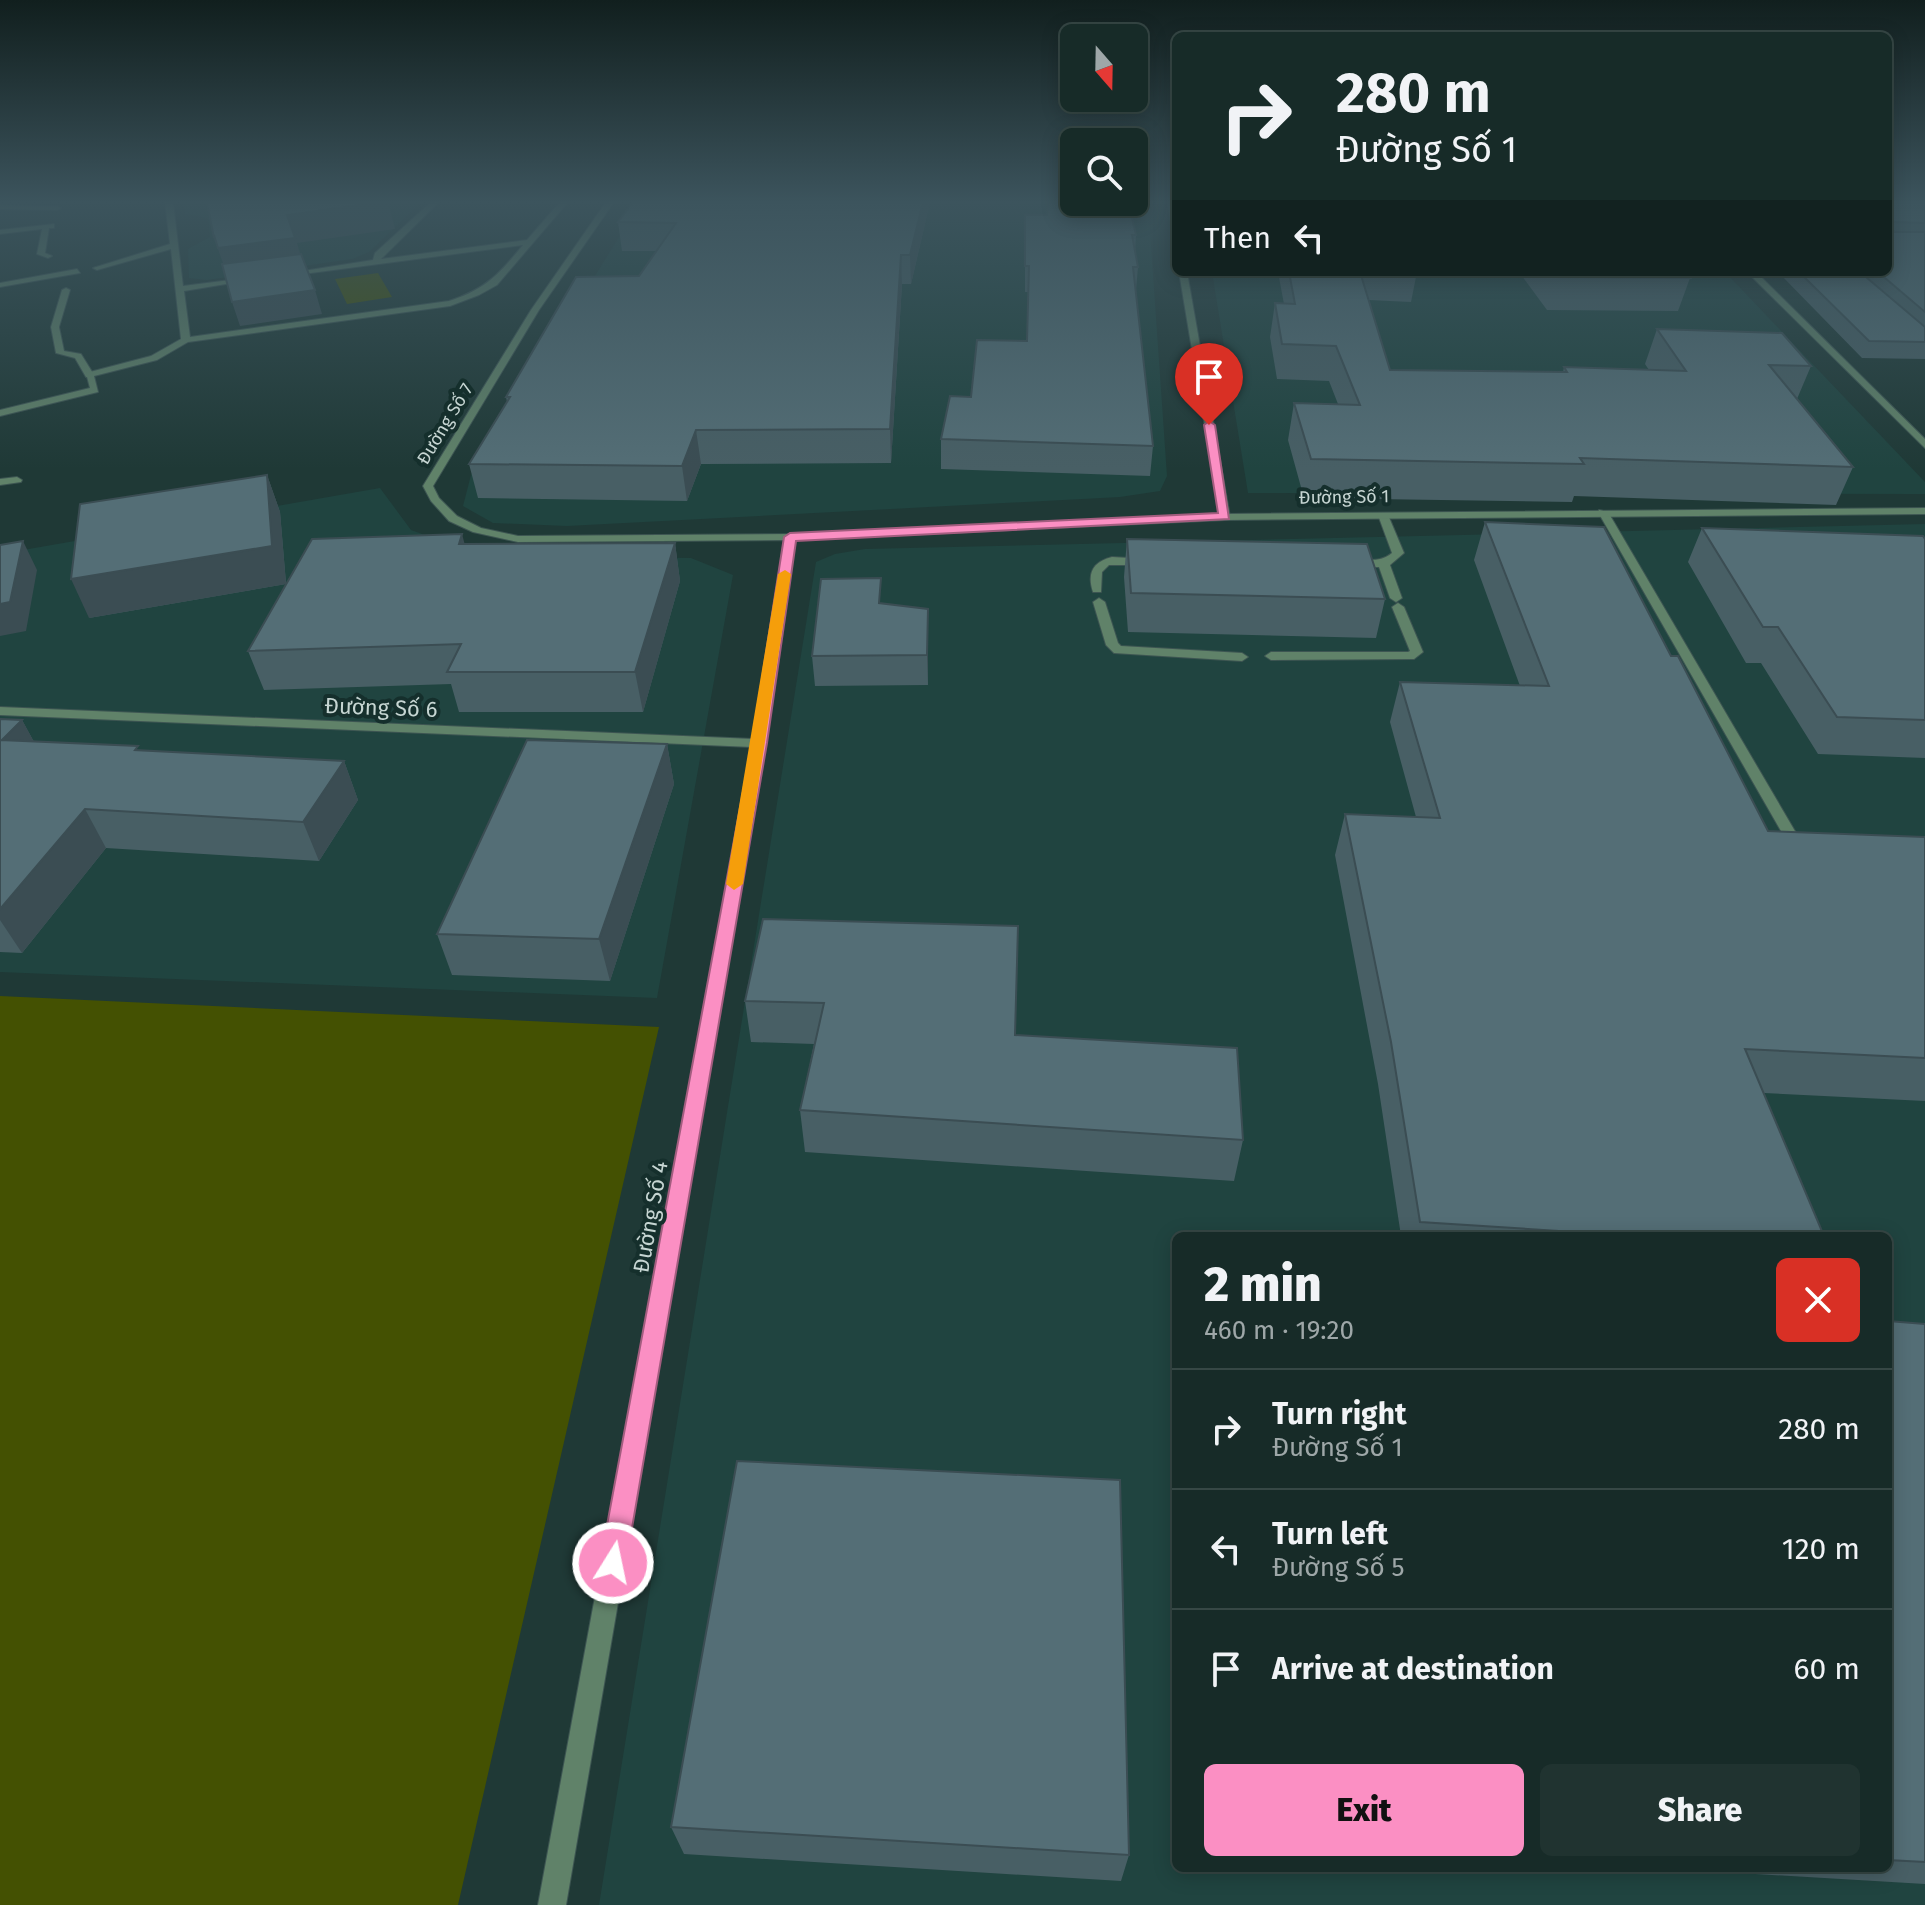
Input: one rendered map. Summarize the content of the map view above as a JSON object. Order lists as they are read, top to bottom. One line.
{"streets":{"street":["Đường Số 7","Đường Số 1","Đường Số 6","Đường Số 4"]},"crossings":[["Đường Số 7","Đường Số 1"],["Đường Số 1","Đường Số 4"],["Đường Số 6","Đường Số 4"]],"north":"bottom","page":{"turn":["280 m","Đường Số 1"],"then":"Then","heading":["2 min","460 m · 19:20"],"list":[{"name":"Turn right","note":"Đường Số 1","value":"280 m"},{"name":"Turn left","note":"Đường Số 5","value":"120 m"},{"name":"Arrive at destination","value":"60 m"}],"buttons":["Exit","Share"]}}
